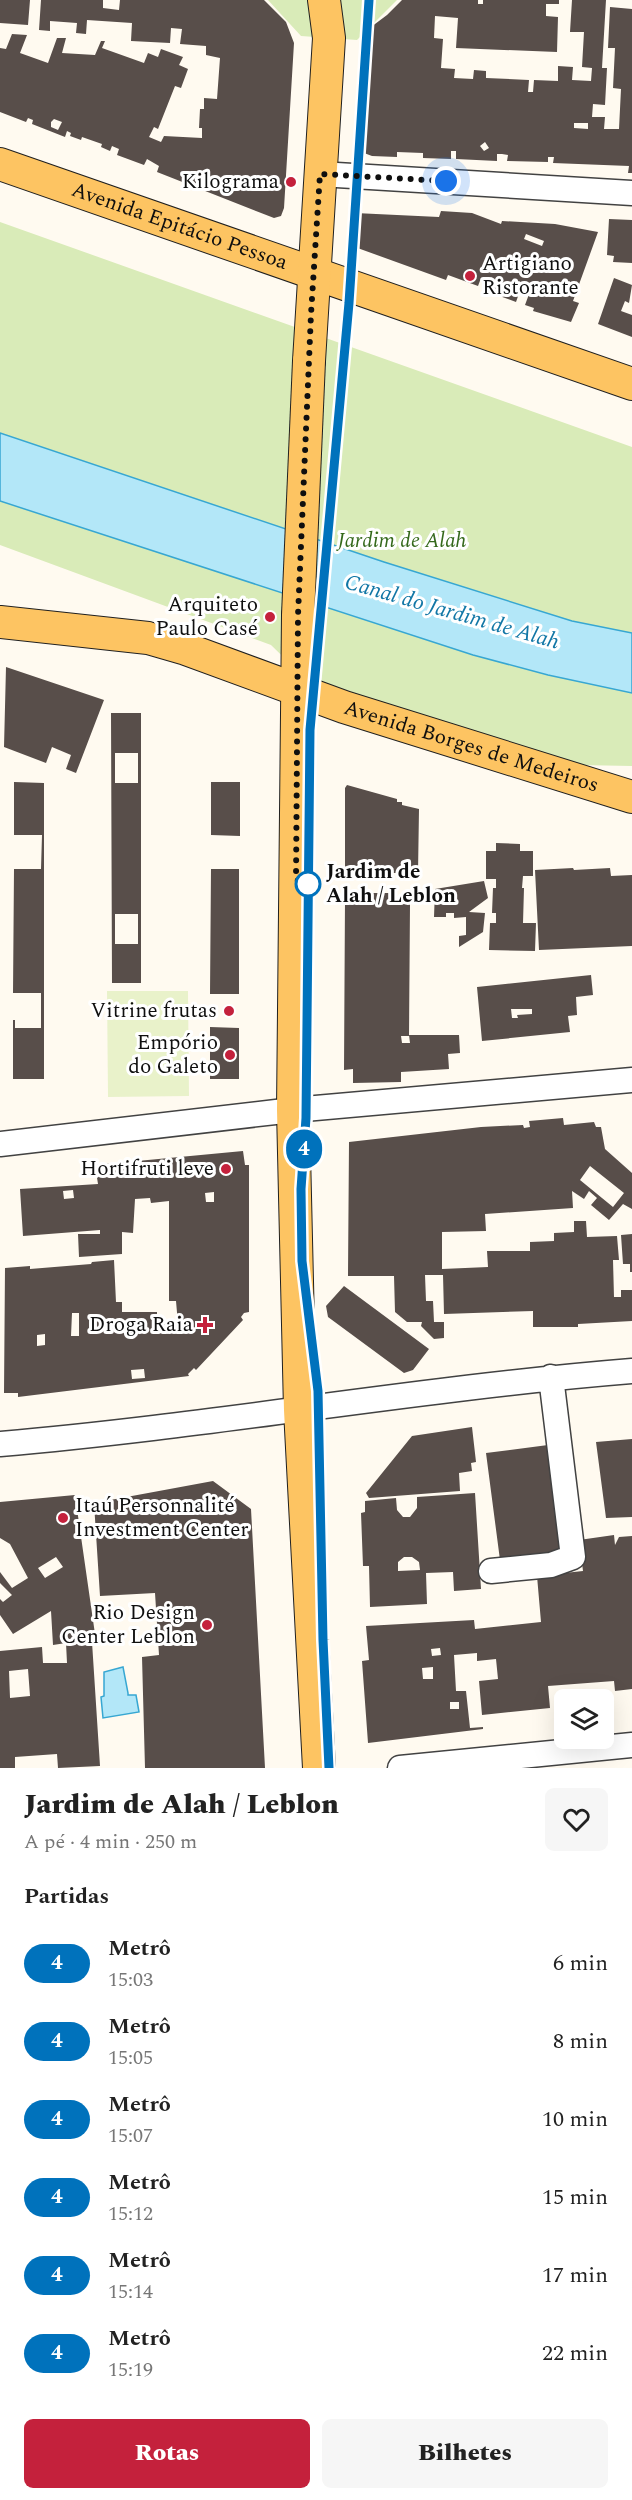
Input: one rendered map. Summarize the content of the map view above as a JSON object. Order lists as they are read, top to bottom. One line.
{"streets":{"main road":["Avenida Epitácio Pessoa","Avenida Borges de Medeiros"]},"water":["Canal do Jardim de Alah"],"parks":["Jardim de Alah"],"places":{"other":["Kilograma","Artigiano Ristorante","Arquiteto Paulo Casé","Jardim de Alah / Leblon","Vitrine frutas","Empório do Galeto","Hortifruti leve","Itaú Personnalité Investment Center","Rio Design Center Leblon"],"health":["Droga Raia"]},"lines":["metro line 4"],"page":{"on_map":"4","heading":[["Jardim de Alah / Leblon","A pé · 4 min · 250 m"],"Partidas"],"list":[{"mark":"4","name":"Metrô","note":"15:03","value":"6 min"},{"mark":"4","name":"Metrô","note":"15:05","value":"8 min"},{"mark":"4","name":"Metrô","note":"15:07","value":"10 min"},{"mark":"4","name":"Metrô","note":"15:12","value":"15 min"},{"mark":"4","name":"Metrô","note":"15:14","value":"17 min"},{"mark":"4","name":"Metrô","note":"15:19","value":"22 min"}],"buttons":["Rotas","Bilhetes"]}}
